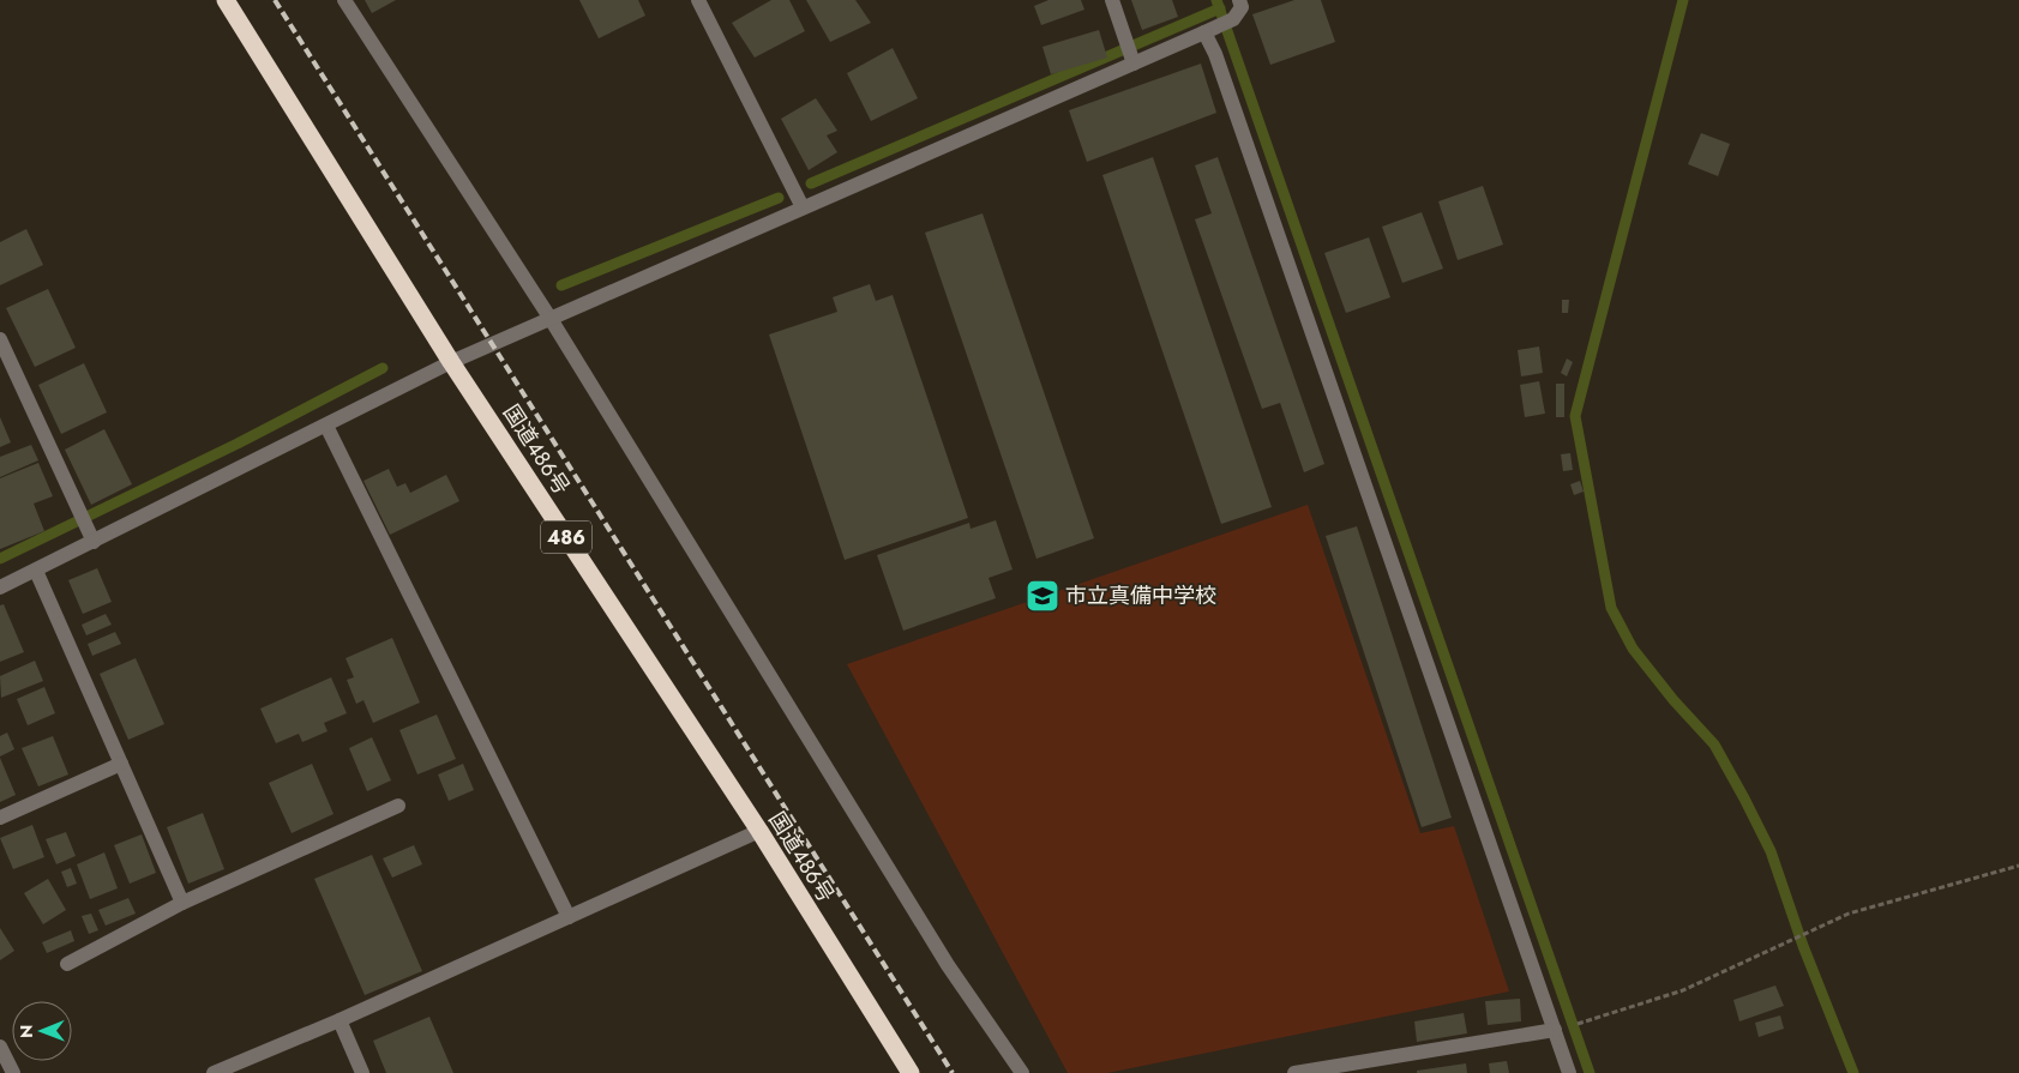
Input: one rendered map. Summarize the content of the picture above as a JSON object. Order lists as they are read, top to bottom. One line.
{"streets":{"highway":["国道486号","486"]},"places":{"school or university":["市立真備中学校"]},"north":"left"}
